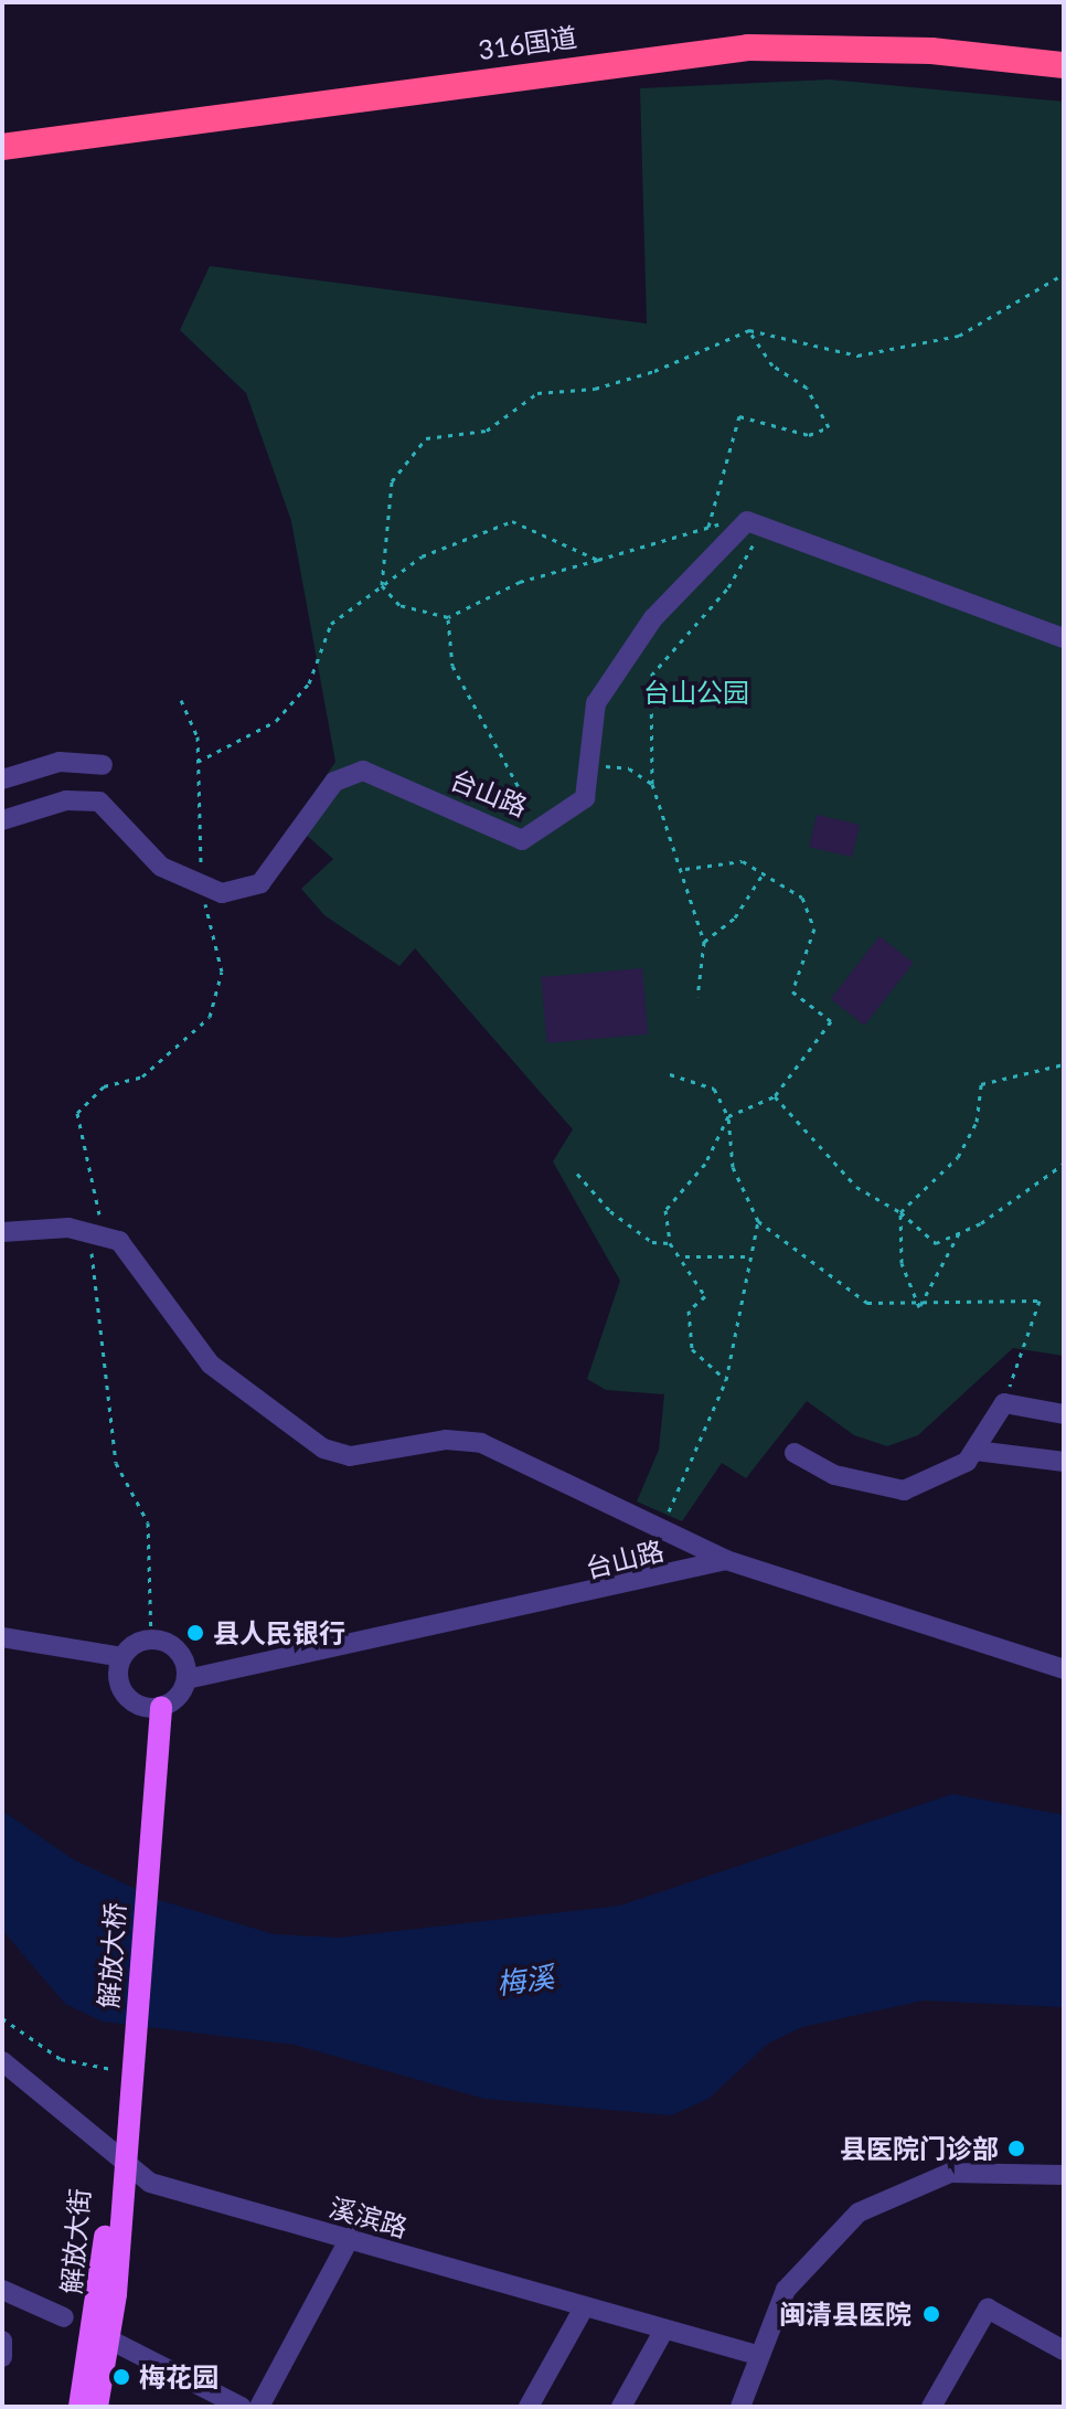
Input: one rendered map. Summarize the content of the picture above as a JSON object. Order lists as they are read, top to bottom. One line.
{"streets":{"highway":["316国道"],"main road":["解放大桥","解放大街"],"street":["台山路","溪滨路"]},"crossings":[["台山路","解放大桥"],["解放大桥","解放大街"],["溪滨路","解放大街"]],"water":["梅溪"],"parks":["台山公园"],"places":["县人民银行","县医院门诊部","闽清县医院","梅花园"]}
